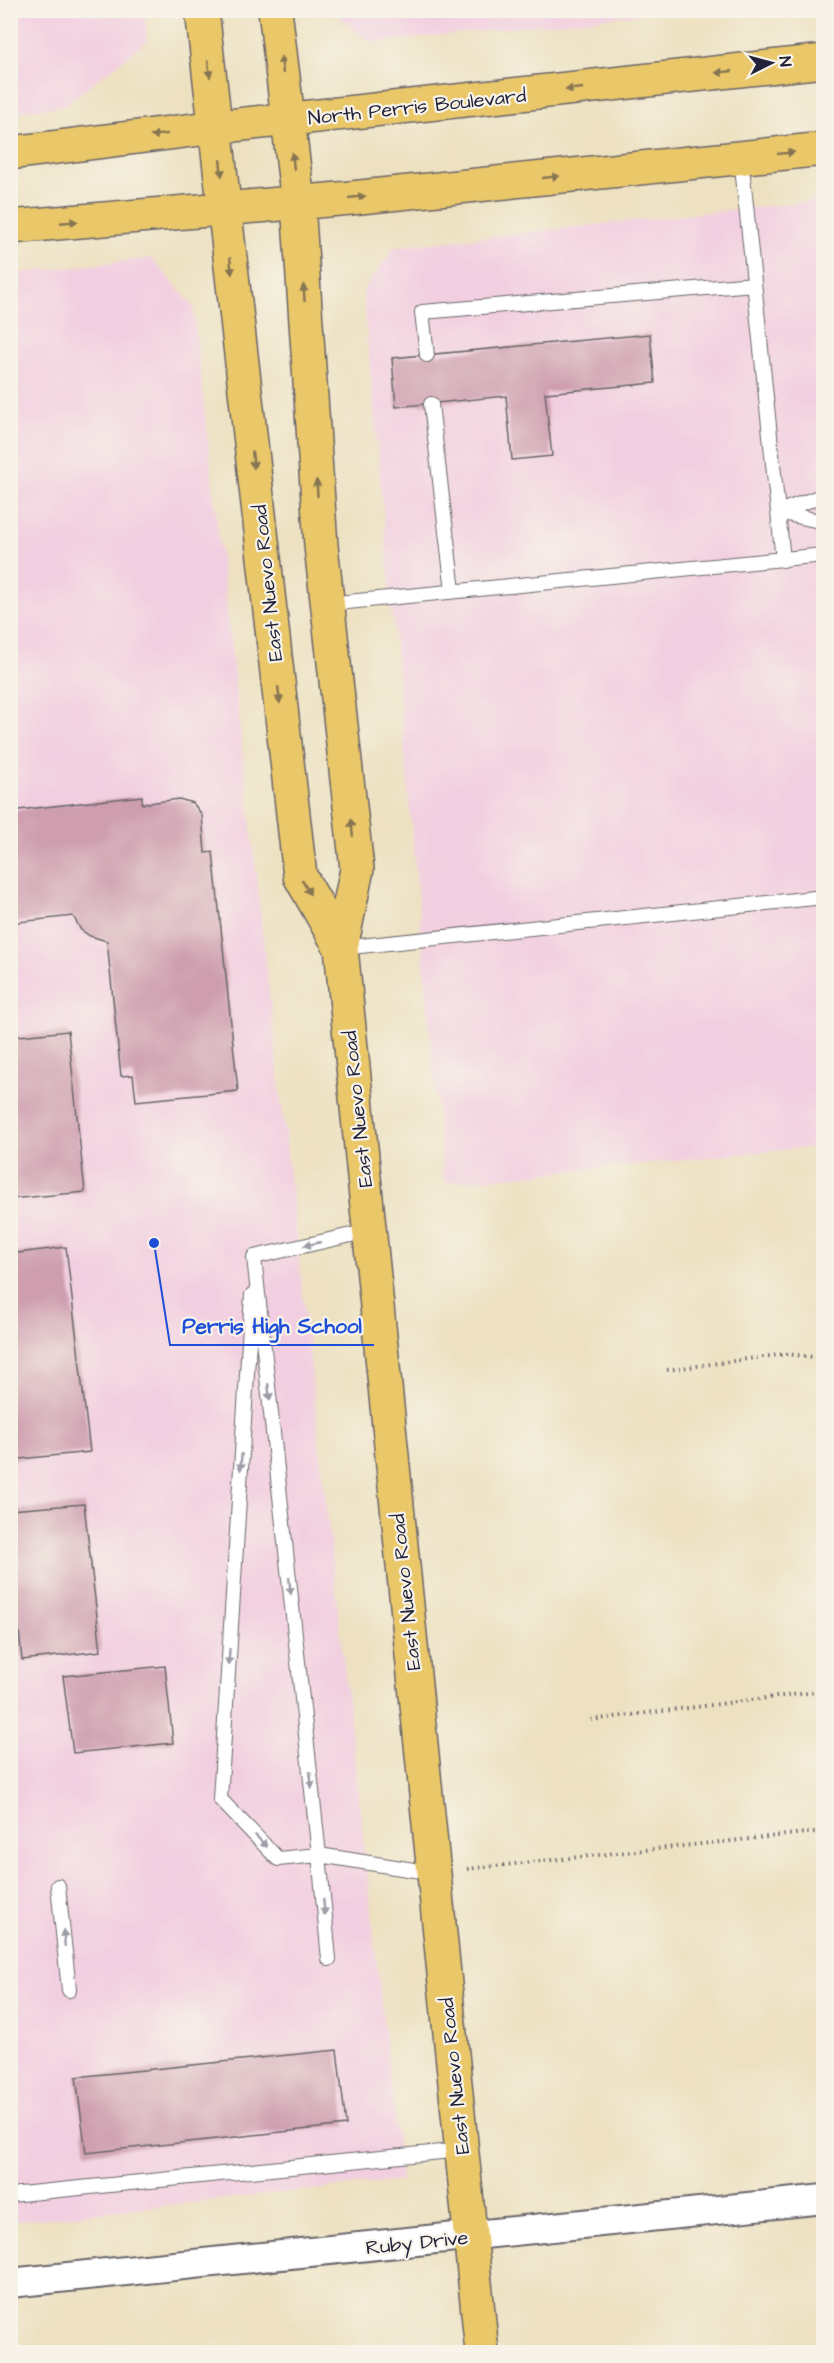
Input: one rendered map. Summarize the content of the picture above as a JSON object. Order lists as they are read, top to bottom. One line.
{"streets":{"main road":["North Perris Boulevard","East Nuevo Road"],"street":["Ruby Drive"]},"crossings":[["North Perris Boulevard","East Nuevo Road"],["East Nuevo Road","Ruby Drive"]],"places":["Perris High School"],"north":"right"}
